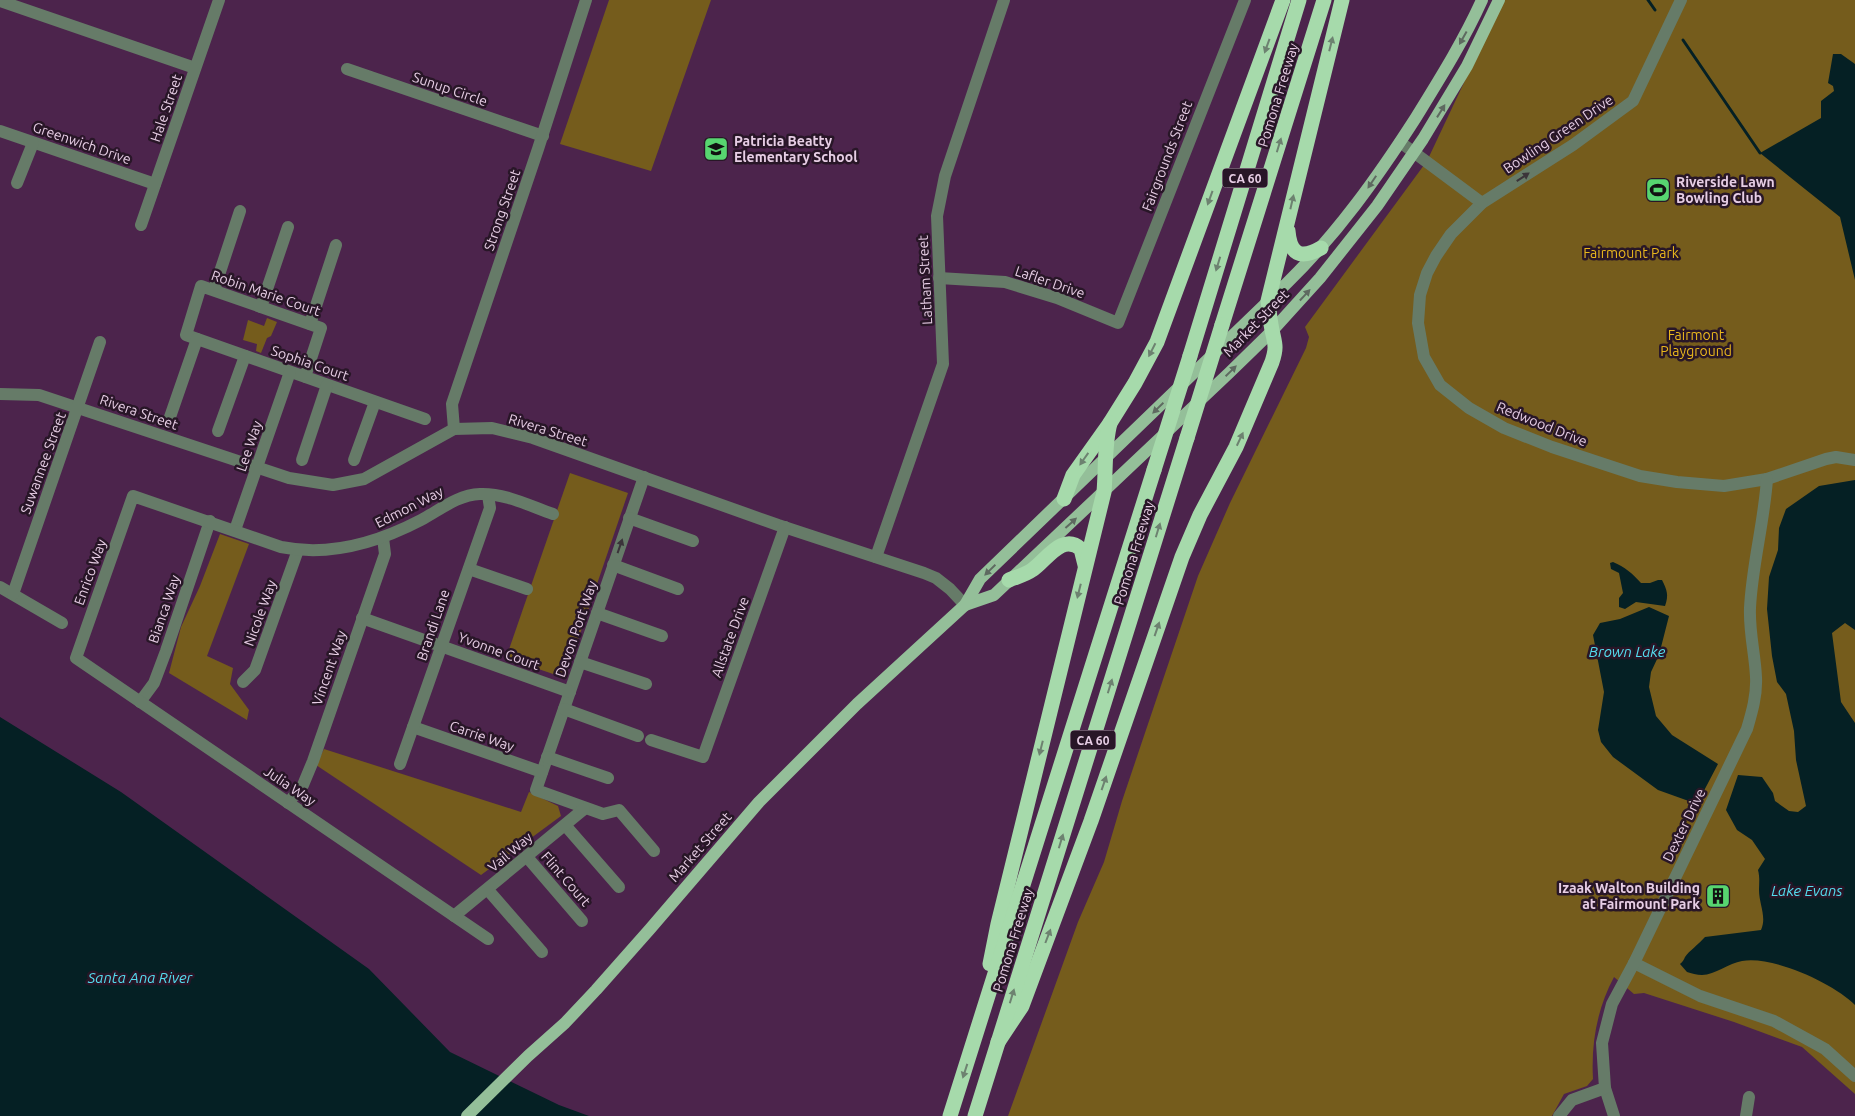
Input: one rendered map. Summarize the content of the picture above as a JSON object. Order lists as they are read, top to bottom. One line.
{"streets":{"highway":["Pomona Freeway","CA 60"],"main road":["Market Street"],"street":["Sunup Circle","Hale Street","Bowling Green Drive","Greenwich Drive","Fairgrounds Street","Strong Street","Latham Street","Lafler Drive","Robin Marie Court","Sophia Court","Rivera Street","Redwood Drive","Lee Way","Suwannee Street","Edmon Way","Enrico Way","Bianca Way","Nicole Way","Brandi Lane","Devon Port Way","Allstate Drive","Yvonne Court","Vincent Way","Carrie Way","Julia Way","Dexter Drive","Vail Way","Flint Court"]},"crossings":[["Sunup Circle","Strong Street"],["Hale Street","Greenwich Drive"],["Bowling Green Drive","Redwood Drive"],["Fairgrounds Street","Lafler Drive"],["Strong Street","Rivera Street"],["Latham Street","Lafler Drive"],["Latham Street","Rivera Street"],["Robin Marie Court","Sophia Court"],["Market Street","Rivera Street"],["Sophia Court","Lee Way"],["Rivera Street","Lee Way"],["Rivera Street","Suwannee Street"],["Rivera Street","Devon Port Way"],["Rivera Street","Allstate Drive"],["Redwood Drive","Dexter Drive"],["Lee Way","Edmon Way"],["Edmon Way","Enrico Way"],["Edmon Way","Bianca Way"],["Edmon Way","Nicole Way"],["Edmon Way","Brandi Lane"],["Edmon Way","Vincent Way"],["Enrico Way","Julia Way"],["Bianca Way","Julia Way"],["Brandi Lane","Yvonne Court"],["Brandi Lane","Carrie Way"],["Devon Port Way","Allstate Drive"],["Devon Port Way","Yvonne Court"],["Devon Port Way","Carrie Way"],["Devon Port Way","Vail Way"],["Yvonne Court","Vincent Way"],["Vincent Way","Julia Way"],["Julia Way","Vail Way"],["Vail Way","Flint Court"]],"one_way":["Bowling Green Drive"],"water":["Brown Lake","Lake Evans","Santa Ana River"],"parks":["Fairmount Park","Fairmont Playground"],"places":{"school or university":["Patricia Beatty Elementary School"],"sports":["Riverside Lawn Bowling Club"],"building":["Izaak Walton Building at Fairmount Park"]}}
